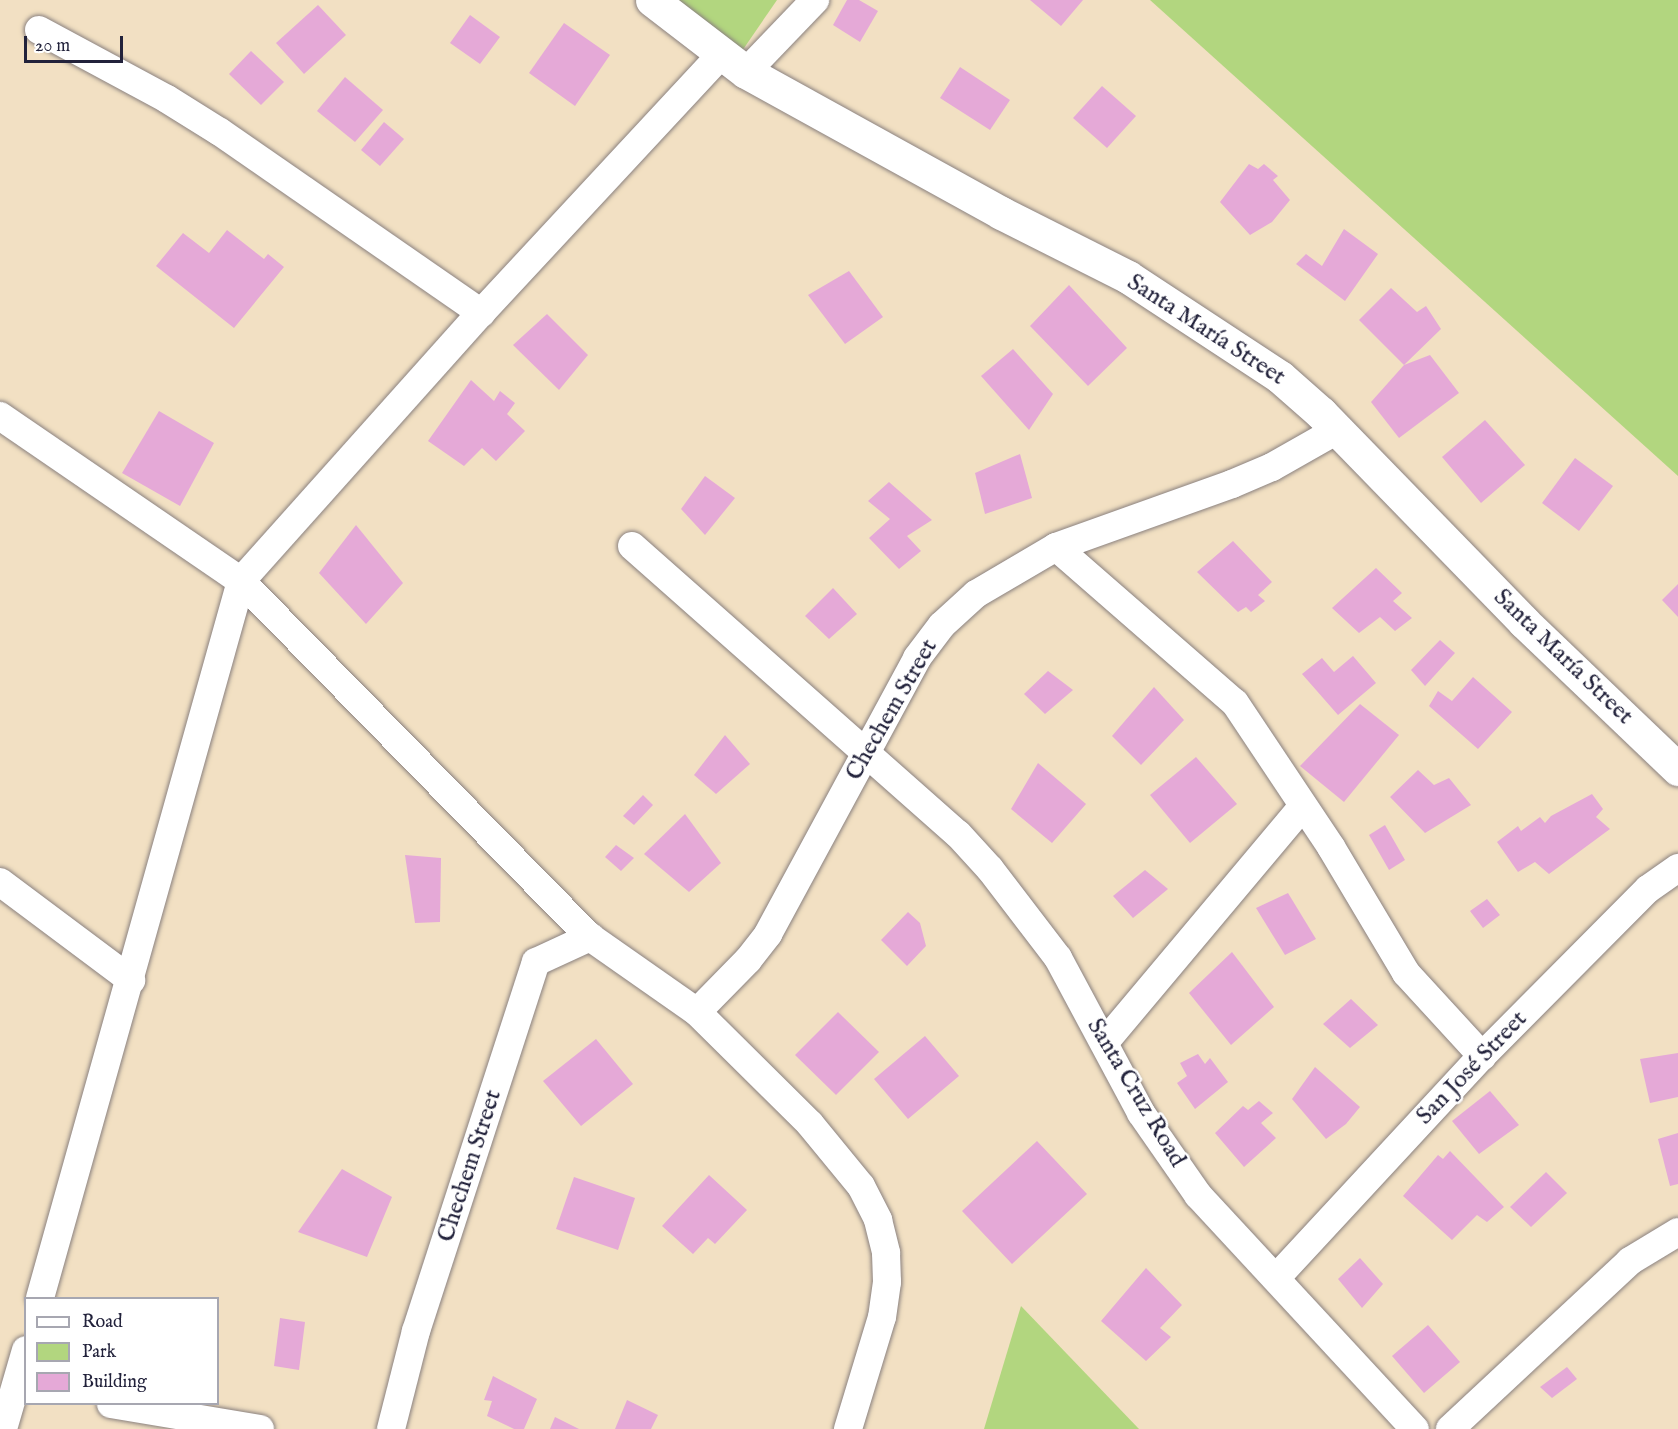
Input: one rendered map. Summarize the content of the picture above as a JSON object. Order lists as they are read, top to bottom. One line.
{"streets":{"street":["Santa María Street","Chechem Street","San José Street","Santa Cruz Road"]},"crossings":[["Santa María Street","Chechem Street"],["Chechem Street","Santa Cruz Road"],["San José Street","Santa Cruz Road"]],"legend":["Road","Park","Building"],"scale_bar":"20 m"}
